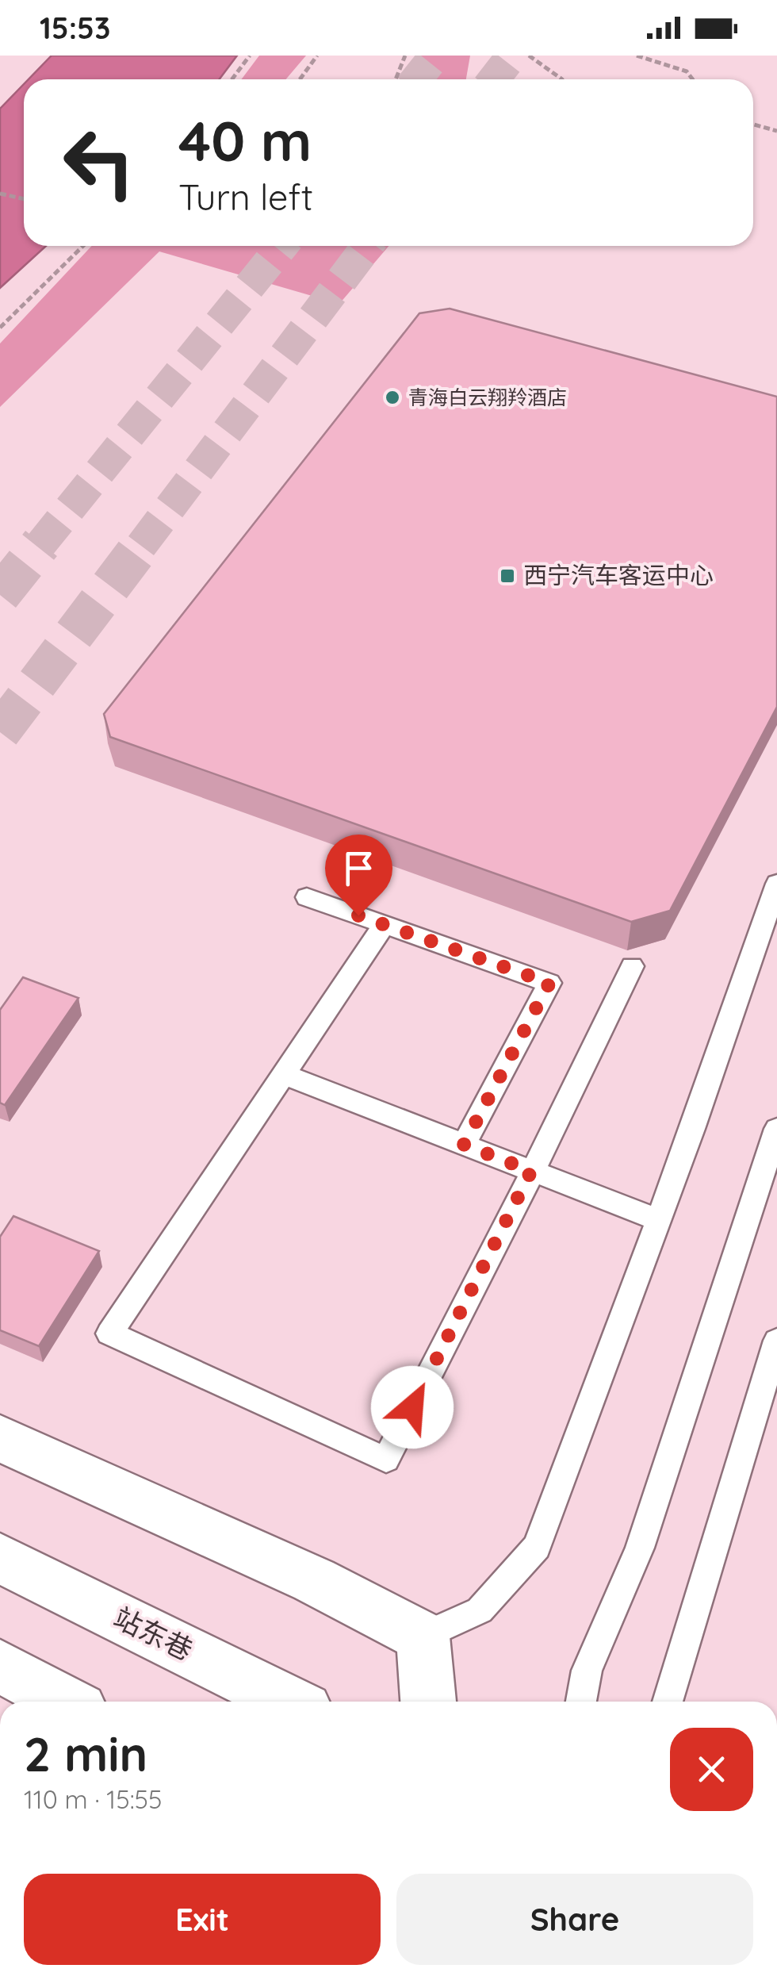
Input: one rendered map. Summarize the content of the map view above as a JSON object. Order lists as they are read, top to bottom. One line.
{"streets":{"main road":["站东巷"]},"places":{"other":["青海白云翔羚酒店"],"transit":["西宁汽车客运中心"]},"page":{"status":"15:53","turn":["40 m","Turn left"],"heading":["2 min","110 m · 15:55"],"buttons":["Exit","Share"]}}
